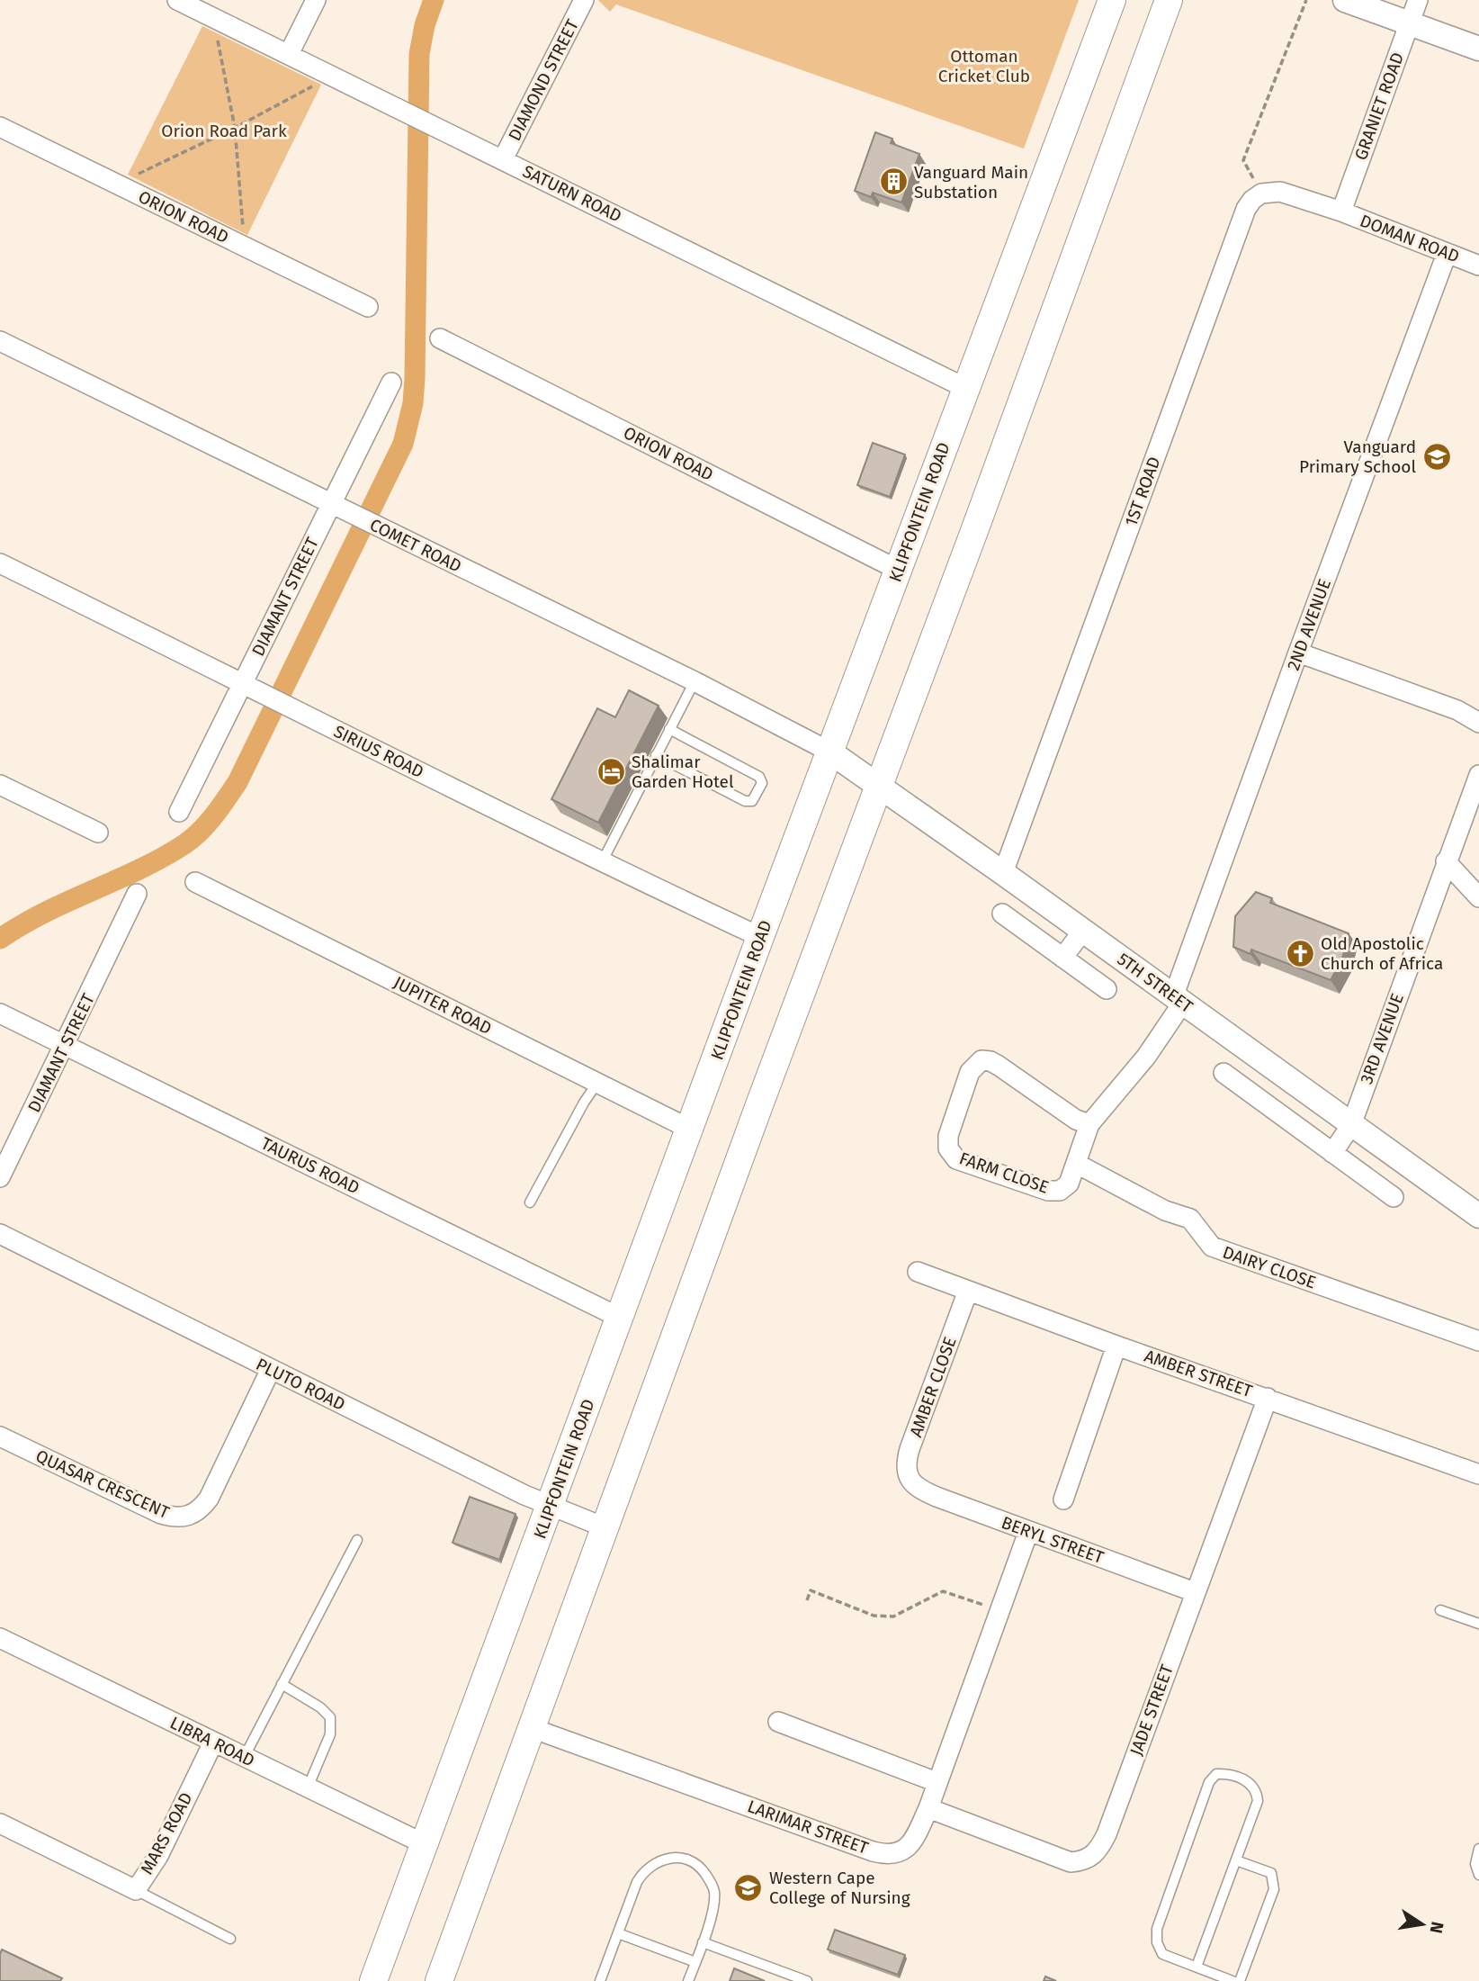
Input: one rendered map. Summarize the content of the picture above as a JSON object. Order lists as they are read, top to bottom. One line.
{"streets":{"main road":["KLIPFONTEIN ROAD"],"street":["DIAMOND STREET","GRANIET ROAD","SATURN ROAD","ORION ROAD","DOMAN ROAD","1ST ROAD","COMET ROAD","DIAMANT STREET","2ND AVENUE","SIRIUS ROAD","5TH STREET","JUPITER ROAD","3RD AVENUE","TAURUS ROAD","FARM CLOSE","DAIRY CLOSE","AMBER STREET","PLUTO ROAD","AMBER CLOSE","QUASAR CRESCENT","BERYL STREET","JADE STREET","LIBRA ROAD","LARIMAR STREET","MARS ROAD"]},"crossings":[["DIAMOND STREET","SATURN ROAD"],["GRANIET ROAD","DOMAN ROAD"],["SATURN ROAD","KLIPFONTEIN ROAD"],["ORION ROAD","KLIPFONTEIN ROAD"],["DOMAN ROAD","2ND AVENUE"],["1ST ROAD","5TH STREET"],["KLIPFONTEIN ROAD","COMET ROAD"],["KLIPFONTEIN ROAD","SIRIUS ROAD"],["KLIPFONTEIN ROAD","5TH STREET"],["KLIPFONTEIN ROAD","JUPITER ROAD"],["KLIPFONTEIN ROAD","TAURUS ROAD"],["KLIPFONTEIN ROAD","PLUTO ROAD"],["KLIPFONTEIN ROAD","LIBRA ROAD"],["COMET ROAD","DIAMANT STREET"],["COMET ROAD","5TH STREET"],["DIAMANT STREET","SIRIUS ROAD"],["DIAMANT STREET","TAURUS ROAD"],["2ND AVENUE","5TH STREET"],["2ND AVENUE","FARM CLOSE"],["5TH STREET","3RD AVENUE"],["5TH STREET","FARM CLOSE"],["FARM CLOSE","DAIRY CLOSE"],["AMBER STREET","AMBER CLOSE"],["AMBER STREET","JADE STREET"],["PLUTO ROAD","QUASAR CRESCENT"],["AMBER CLOSE","BERYL STREET"],["BERYL STREET","JADE STREET"],["BERYL STREET","LARIMAR STREET"],["JADE STREET","LARIMAR STREET"],["LIBRA ROAD","MARS ROAD"]],"parks":["Ottoman Cricket Club","Orion Road Park"],"places":{"building":["Vanguard Main Substation"],"school or university":["Vanguard Primary School","Western Cape College of Nursing"],"hotel":["Shalimar Garden Hotel"],"church":["Old Apostolic Church of Africa"]},"north":"right"}
